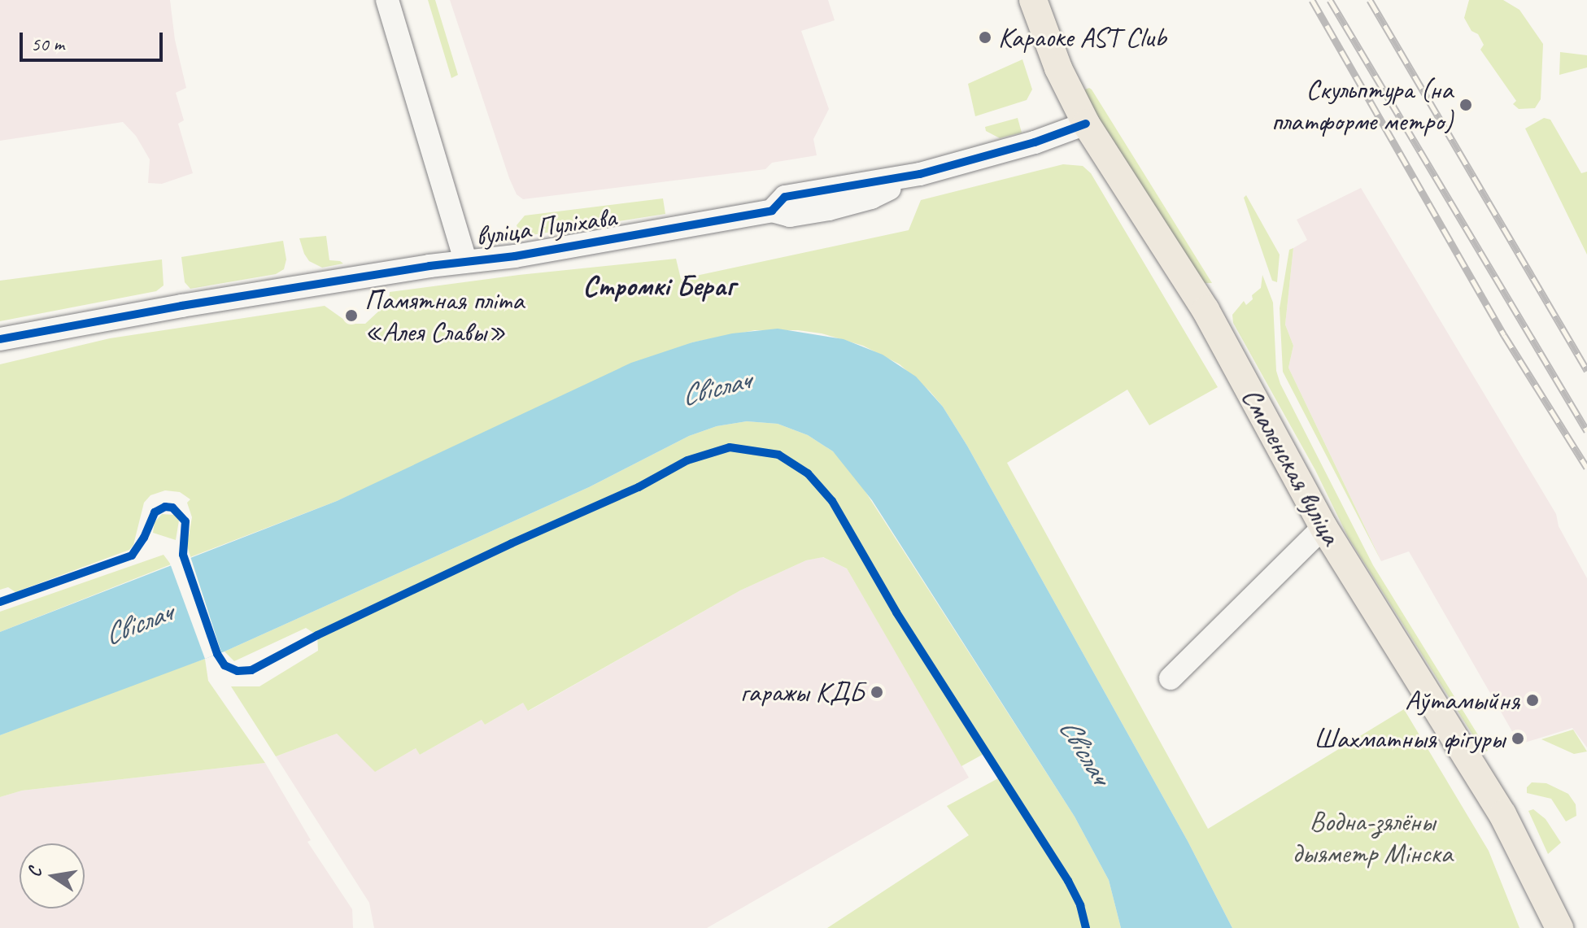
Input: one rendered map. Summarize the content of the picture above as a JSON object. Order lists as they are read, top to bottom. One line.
{"streets":{"main road":["Смаленская вуліца"],"street":["вуліца Пуліхава"]},"crossings":[["вуліца Пуліхава","Смаленская вуліца"]],"districts":["Стромкі Бераг"],"water":["Свіслач"],"parks":["Водна-зялёны дыяметр Мінска"],"places":["Караоке AST Club","Скульптура (на платформе метро)","Памятная пліта «Алея Славы»","гаражы КДБ","Аўтамыйня","Шахматныя фігуры"],"scale_bar":"50 m","north":"left"}
